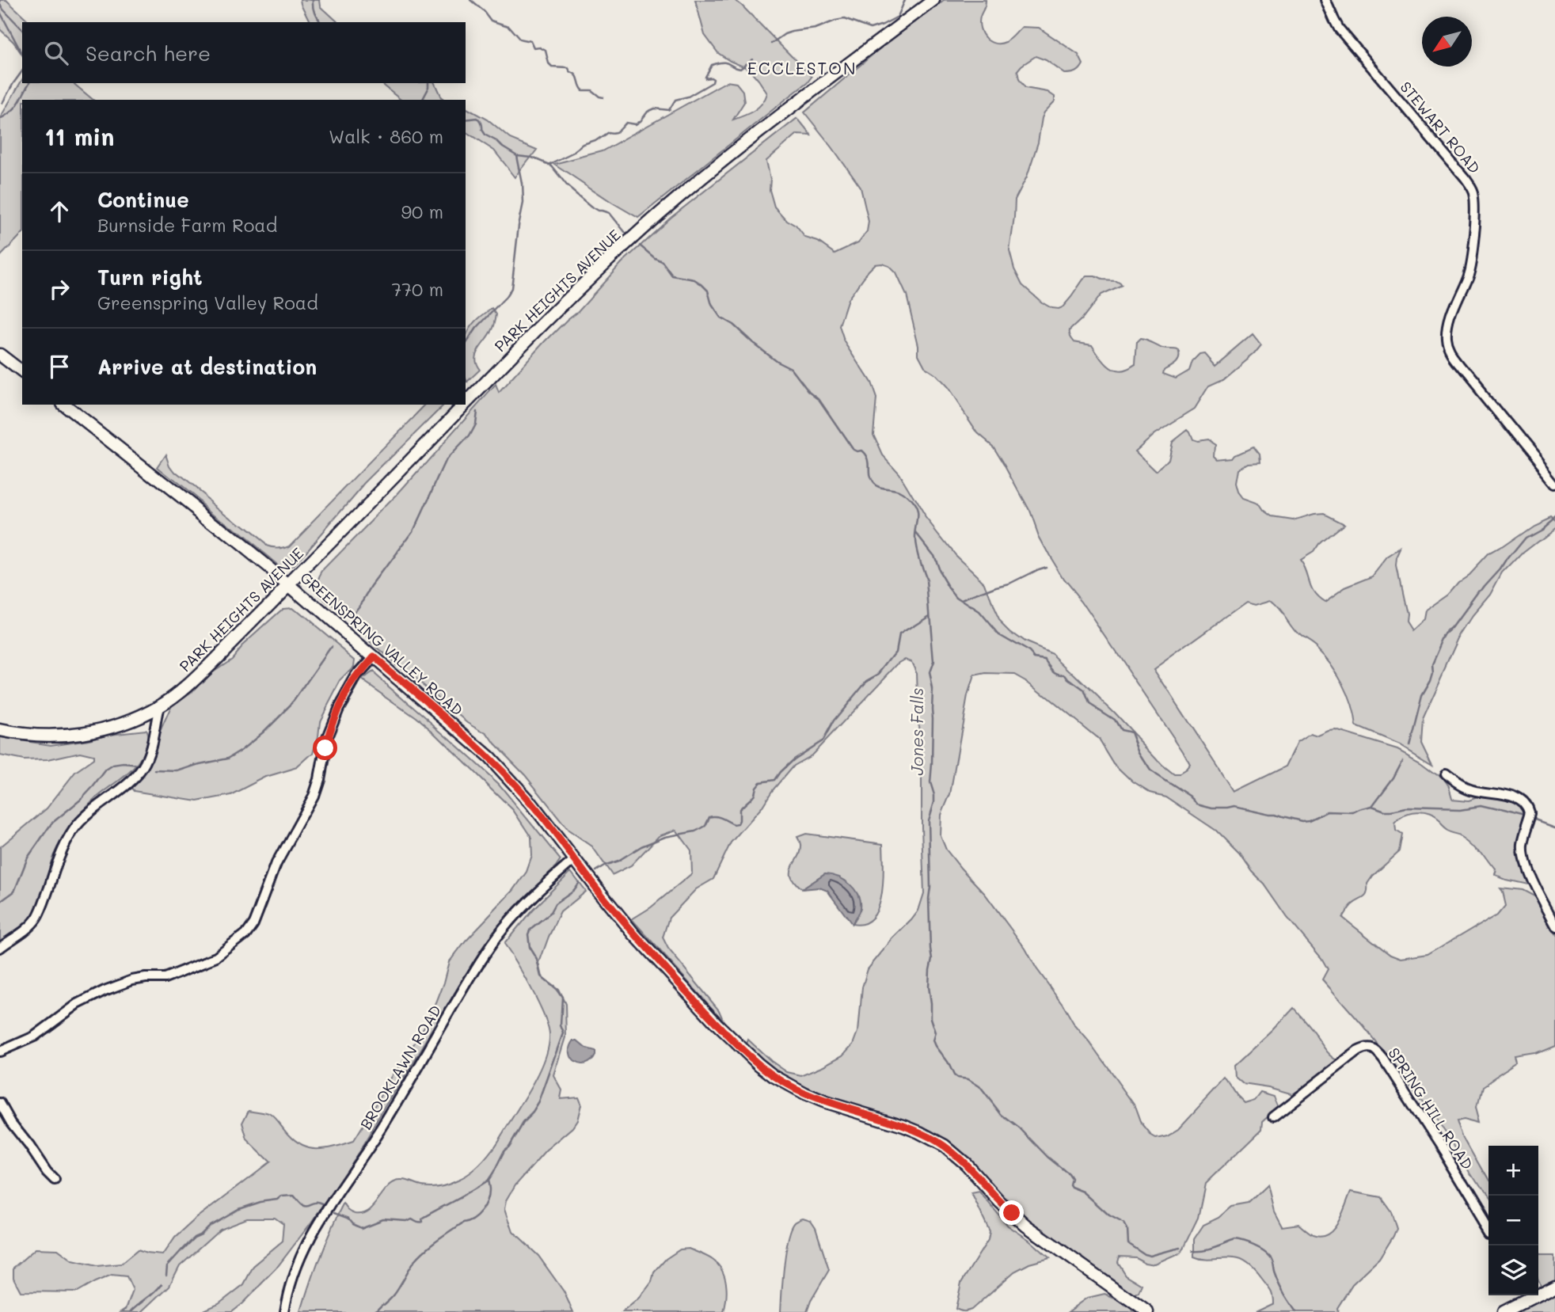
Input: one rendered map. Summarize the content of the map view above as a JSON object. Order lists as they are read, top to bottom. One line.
{"streets":{"main road":["PARK HEIGHTS AVENUE","GREENSPRING VALLEY ROAD"],"street":["STEWART ROAD","BROOKLAWN ROAD","SPRING HILL ROAD"]},"crossings":[["PARK HEIGHTS AVENUE","GREENSPRING VALLEY ROAD"],["GREENSPRING VALLEY ROAD","BROOKLAWN ROAD"]],"districts":["ECCLESTON"],"water":["Jones Falls"],"north":"bottom left","page":{"search":"Search here","heading":["11 min","Walk · 860 m"],"list":[["Continue","Burnside Farm Road","90 m"],["Turn right","Greenspring Valley Road","770 m"],"Arrive at destination"],"map_buttons":["+","−"]}}
